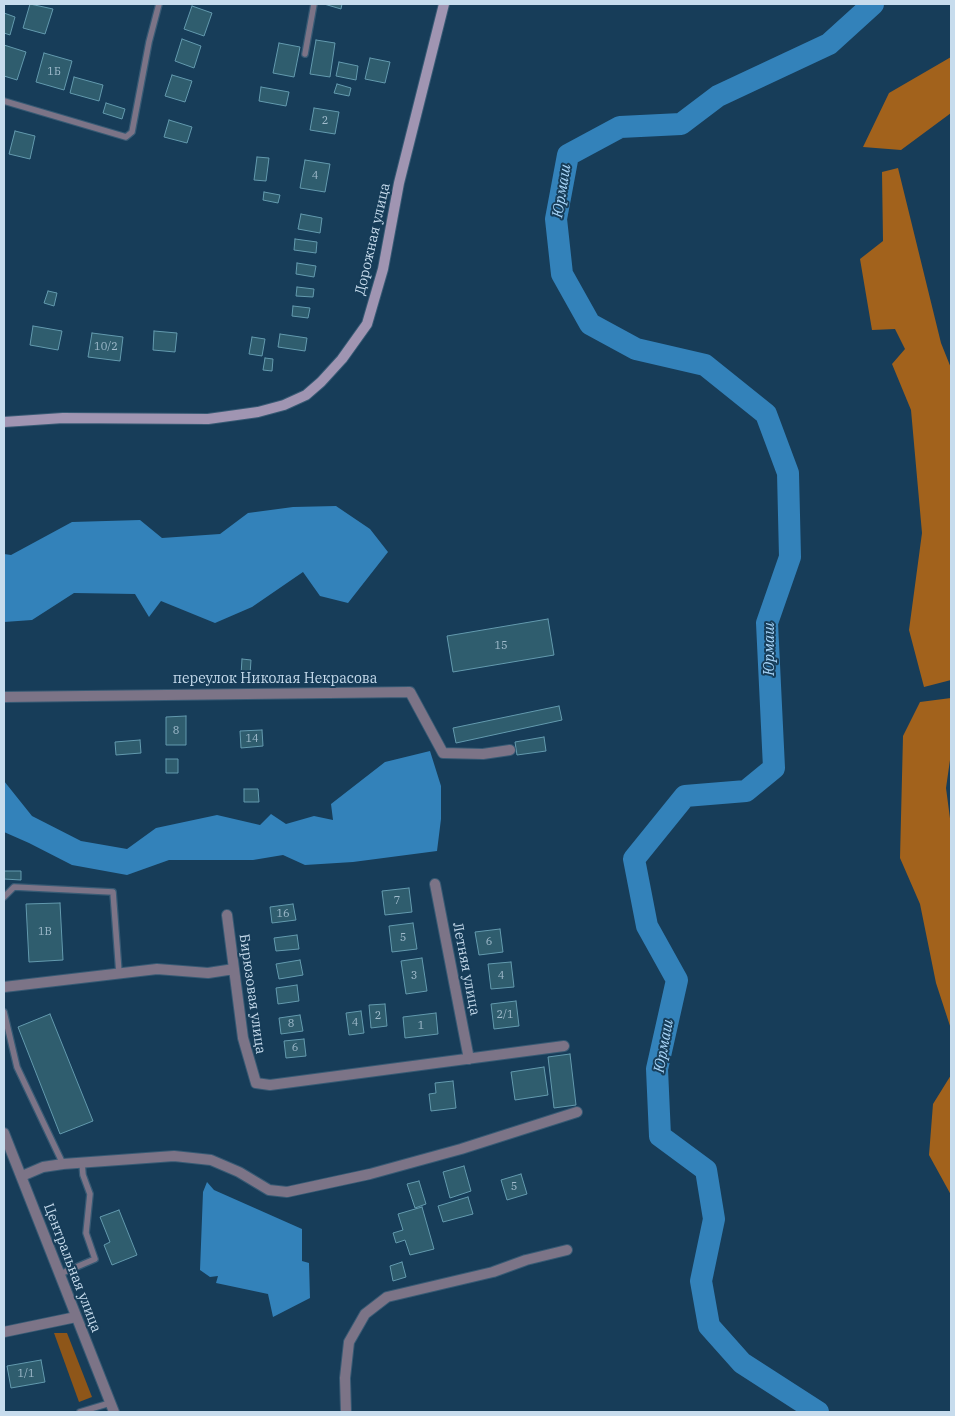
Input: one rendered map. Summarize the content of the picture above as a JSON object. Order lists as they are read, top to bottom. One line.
{"streets":{"street":["Дорожная улица","переулок Николая Некрасова","Летняя улица","Бирюзовая улица","Центральная улица"]},"crossings":[["Летняя улица","Бирюзовая улица"]],"water":["Юрмаш"],"house_numbers":["1Б","2","4","10/2","15","8","14","7","16","1В","5","6","3","4","2/1","2","4","8","1","6","5","1/1"]}
